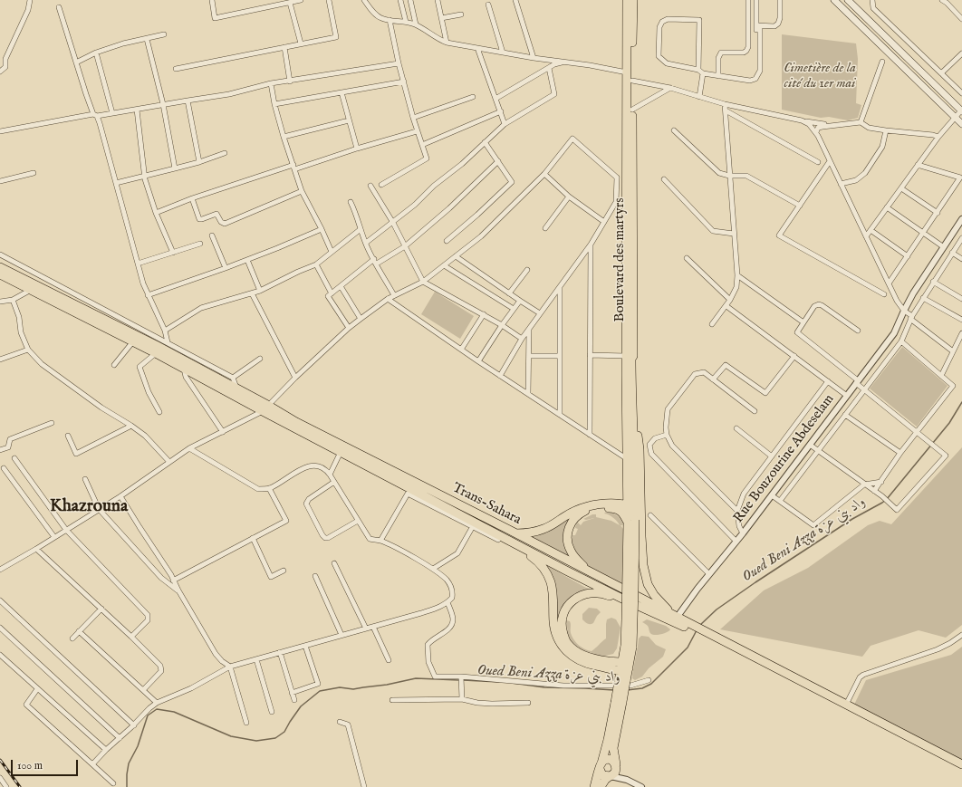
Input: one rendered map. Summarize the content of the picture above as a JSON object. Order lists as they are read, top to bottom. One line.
{"streets":{"highway":["Boulevard des martyrs","Trans-Sahara"],"street":["Rue Bouzourine Abdeselam"]},"crossings":[["Rue Bouzourine Abdeselam","Trans-Sahara"]],"districts":["Khazrouna"],"water":["Oued Beni Azza واد بني عزة"],"parks":["Cimetière de la cité du 1er mai"],"scale_bar":"100 m"}
